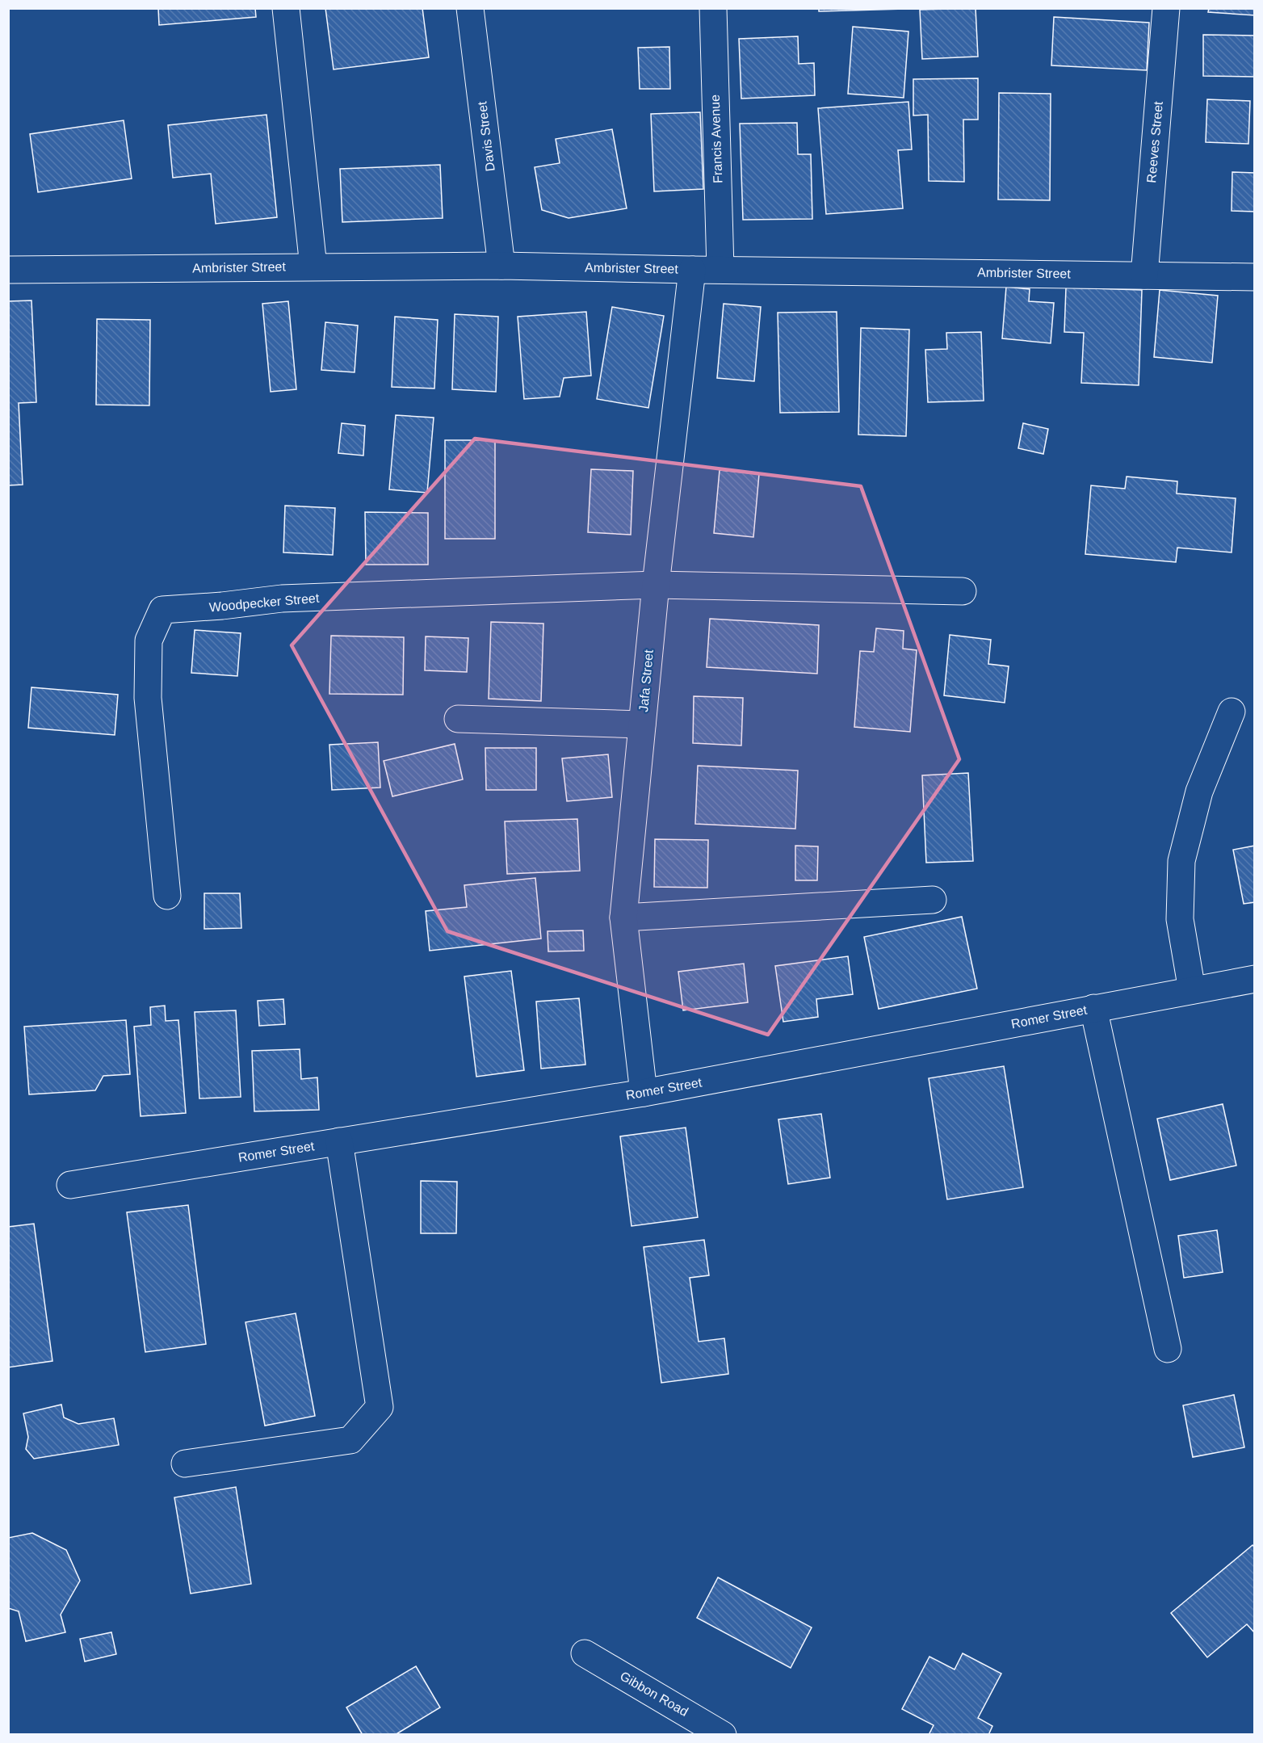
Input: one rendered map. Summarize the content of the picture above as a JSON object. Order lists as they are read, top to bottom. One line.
{"streets":{"street":["Davis Street","Francis Avenue","Reeves Street","Ambrister Street","Woodpecker Street","Jafa Street","Romer Street","Gibbon Road"]},"crossings":[["Davis Street","Ambrister Street"],["Francis Avenue","Ambrister Street"],["Reeves Street","Ambrister Street"],["Ambrister Street","Jafa Street"],["Woodpecker Street","Jafa Street"],["Jafa Street","Romer Street"]]}
